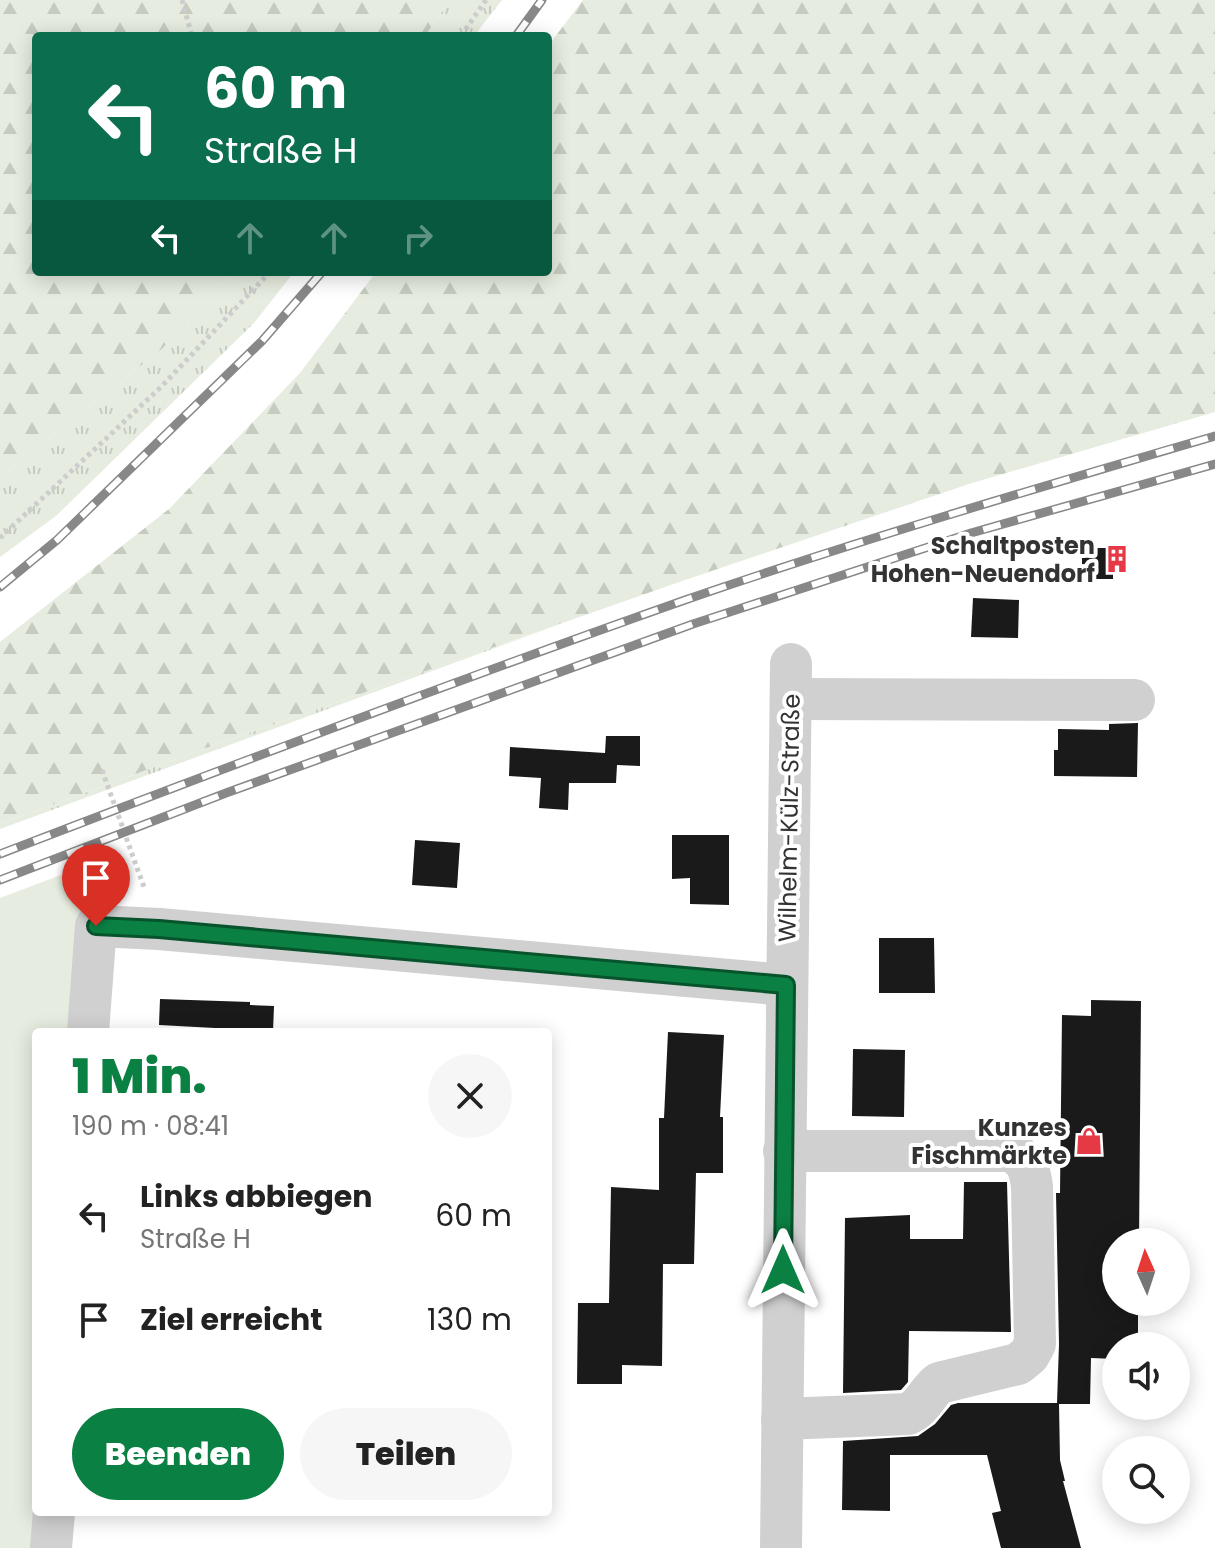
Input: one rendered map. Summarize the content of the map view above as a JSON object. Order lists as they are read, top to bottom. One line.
{"streets":{"street":["Wilhelm-Külz-Straße"]},"places":{"building":["Schaltposten Hohen-Neuendorf"],"shop":["Kunzes Fischmärkte"]},"north":"top","page":{"turn":["60 m","Straße H"],"heading":["1 Min.","190 m · 08:41"],"list":[{"name":"Links abbiegen","note":"Straße H","value":"60 m"},{"name":"Ziel erreicht","value":"130 m"}],"buttons":["Beenden","Teilen"]}}
